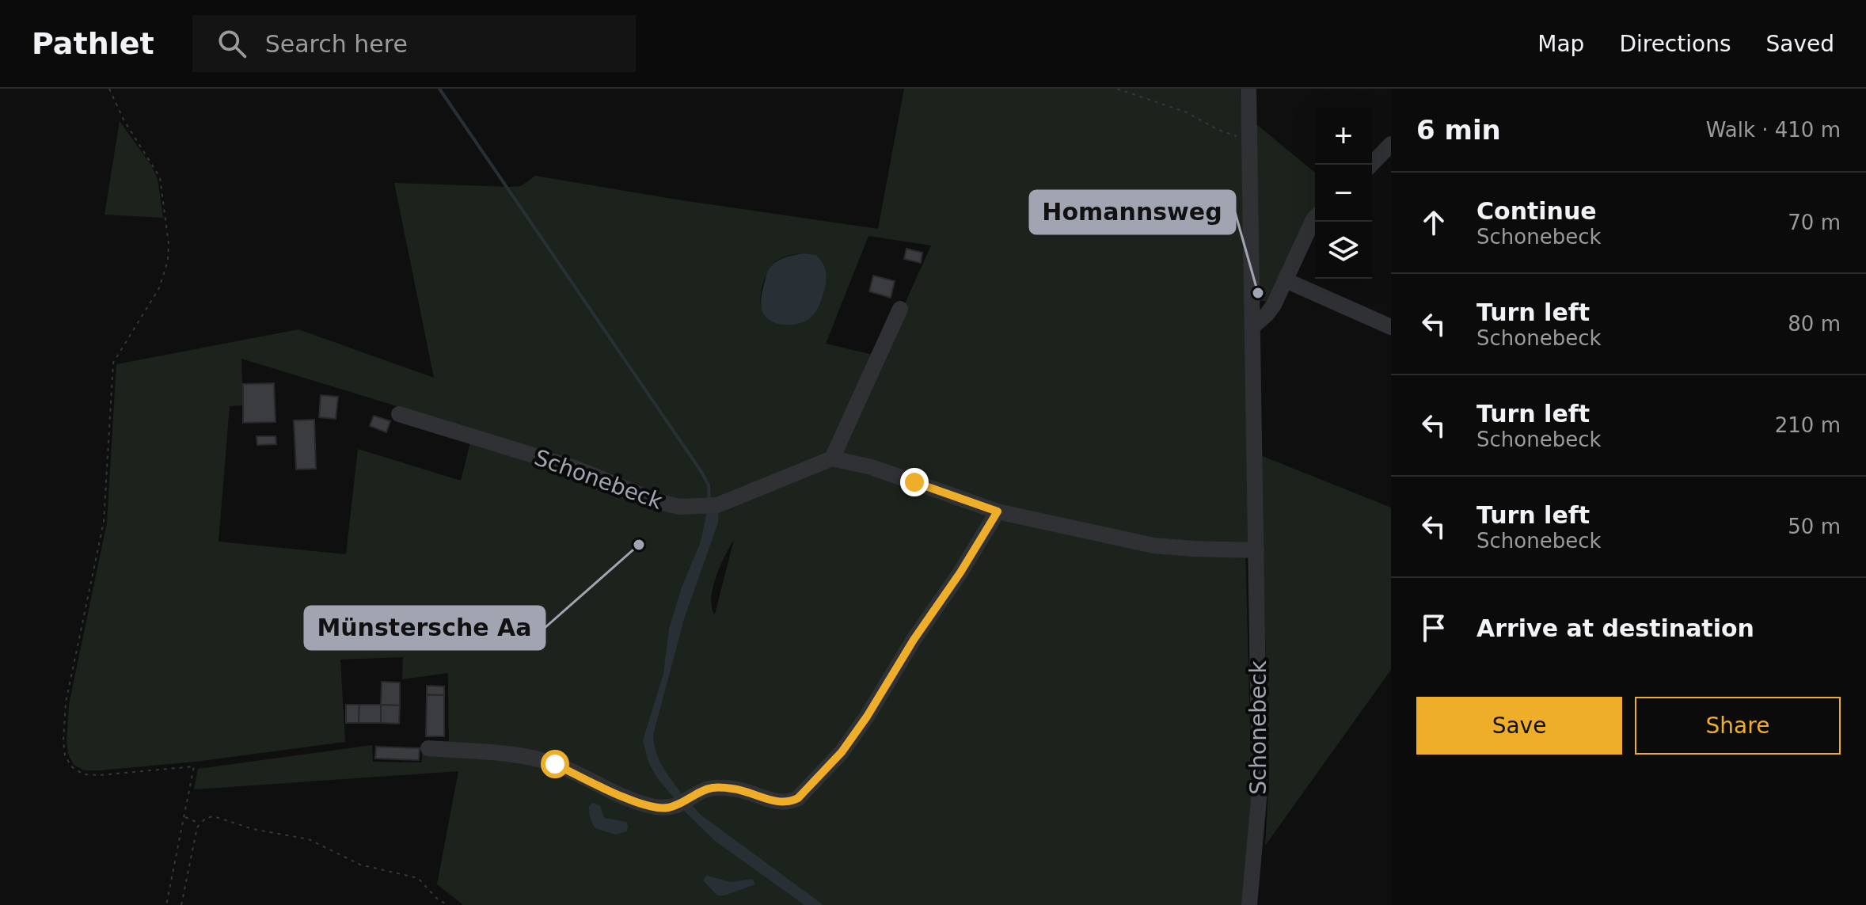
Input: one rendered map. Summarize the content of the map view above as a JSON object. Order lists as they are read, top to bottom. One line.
{"streets":{"street":["Schonebeck"]},"places":["Homannsweg","Münstersche Aa"],"page":{"header":"Pathlet","search":"Search here","nav":["Map","Directions","Saved"],"heading":["6 min","Walk · 410 m"],"map_buttons":["+","−"],"list":[["Continue","Schonebeck","70 m"],["Turn left","Schonebeck","80 m"],["Turn left","Schonebeck","210 m"],["Turn left","Schonebeck","50 m"],"Arrive at destination"],"buttons":["Save","Share"]}}
